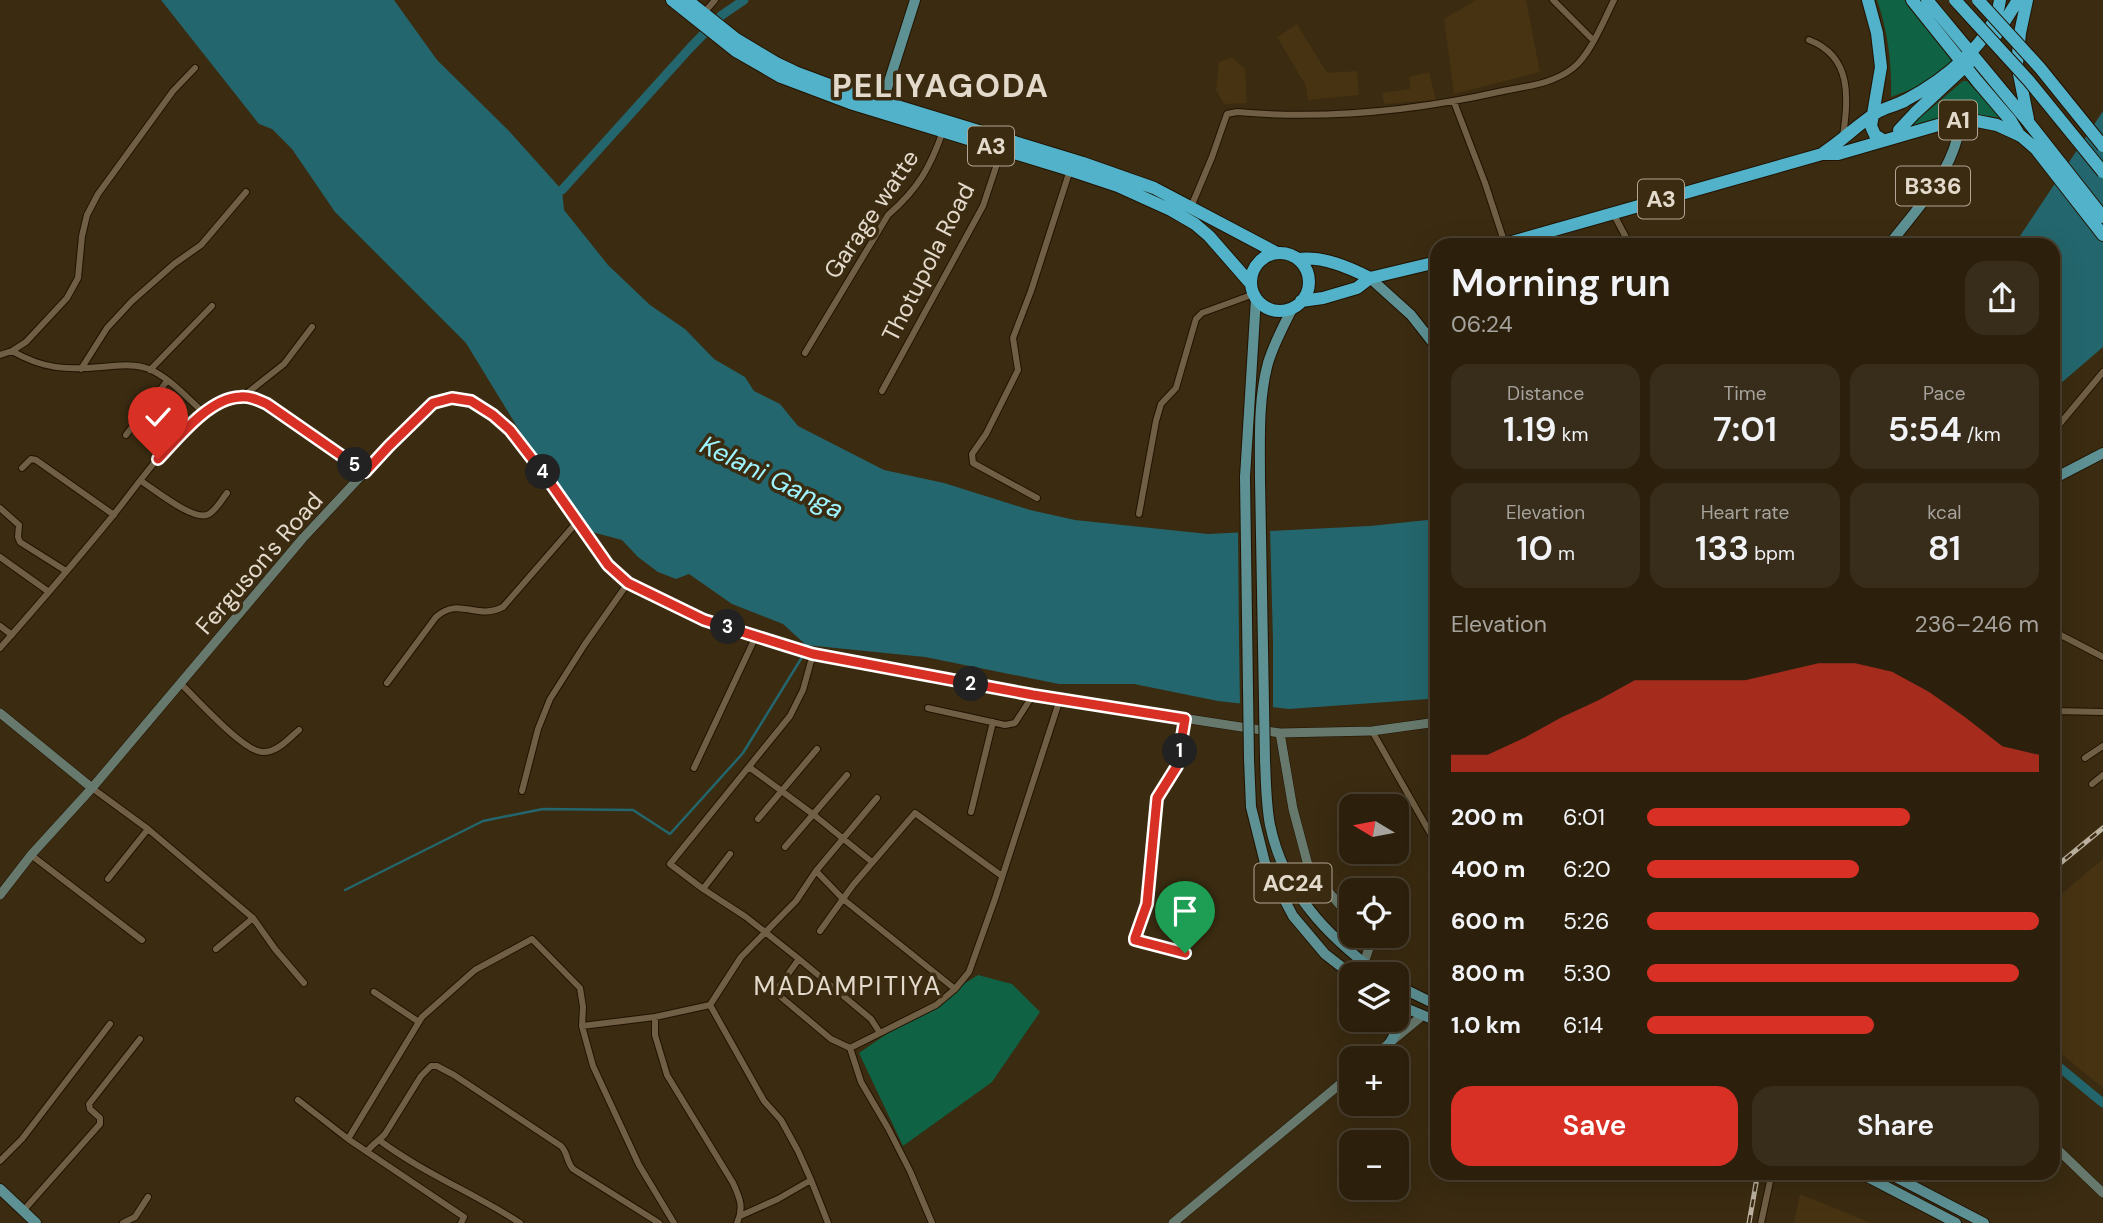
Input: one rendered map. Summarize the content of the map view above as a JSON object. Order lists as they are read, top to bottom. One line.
{"streets":{"highway":["A1","A3"],"main road":["B336","AC24"],"street":["Garage watte","Thotupola Road","Ferguson's Road"]},"crossings":[["A1","A3"],["A1","B336"],["A3","Garage watte"],["A3","Thotupola Road"],["A3","AC24"]],"districts":["PELIYAGODA","MADAMPITIYA"],"water":["Kelani Ganga"],"north":"left","page":{"heading":["Morning run","06:24"],"stats":[["Distance","1.19 km"],["Time","7:01"],["Pace","5:54 /km"],["Elevation","10 m"],["Heart rate","133 bpm"],["kcal","81"]],"pins":["5","4","3","2","1"],"chart":["Elevation","236–246 m"],"list":[{"name":"200 m","note":"6:01"},{"name":"400 m","note":"6:20"},{"name":"600 m","note":"5:26"},{"name":"800 m","note":"5:30"},{"name":"1.0 km","note":"6:14"}],"map_buttons":["+","−"],"buttons":["Save","Share"]}}
